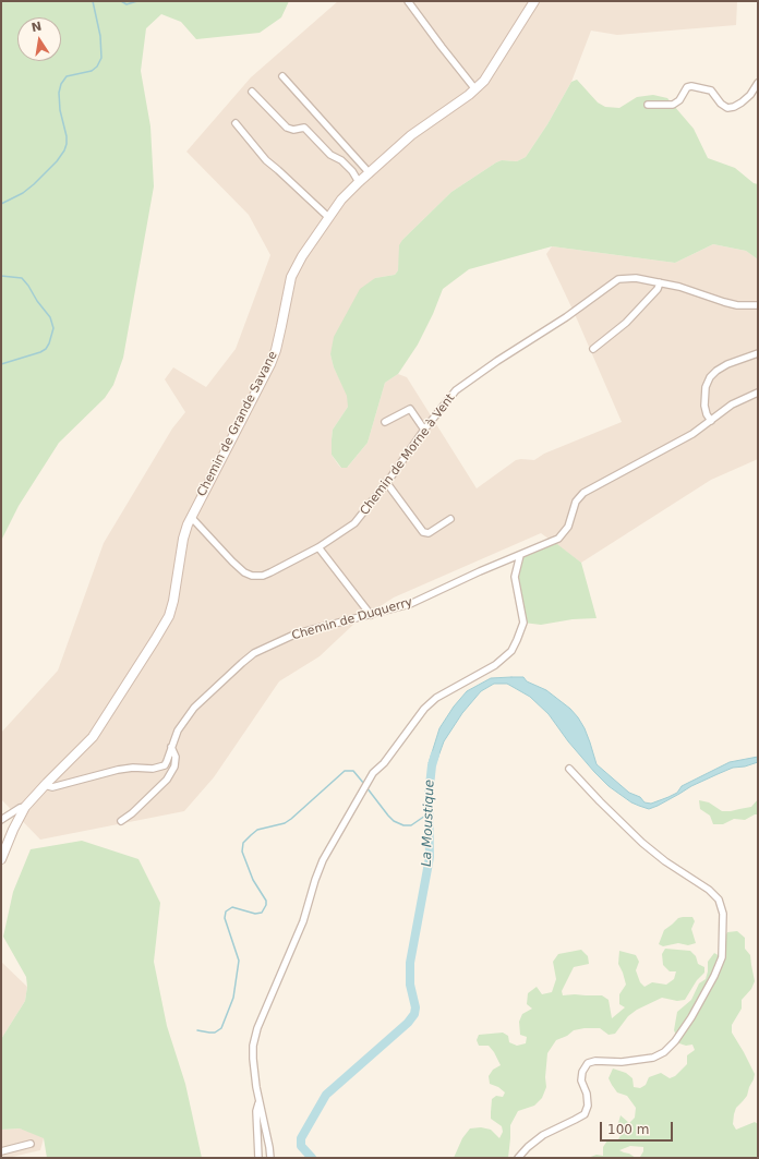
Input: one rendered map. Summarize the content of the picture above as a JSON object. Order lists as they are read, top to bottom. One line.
{"streets":{"street":["Chemin de Grande Savane","Chemin de Morne à Vent","Chemin de Duquerry"]},"crossings":[["Chemin de Grande Savane","Chemin de Morne à Vent"],["Chemin de Grande Savane","Chemin de Duquerry"]],"water":["La Moustique"],"scale_bar":"100 m","north":"top"}
